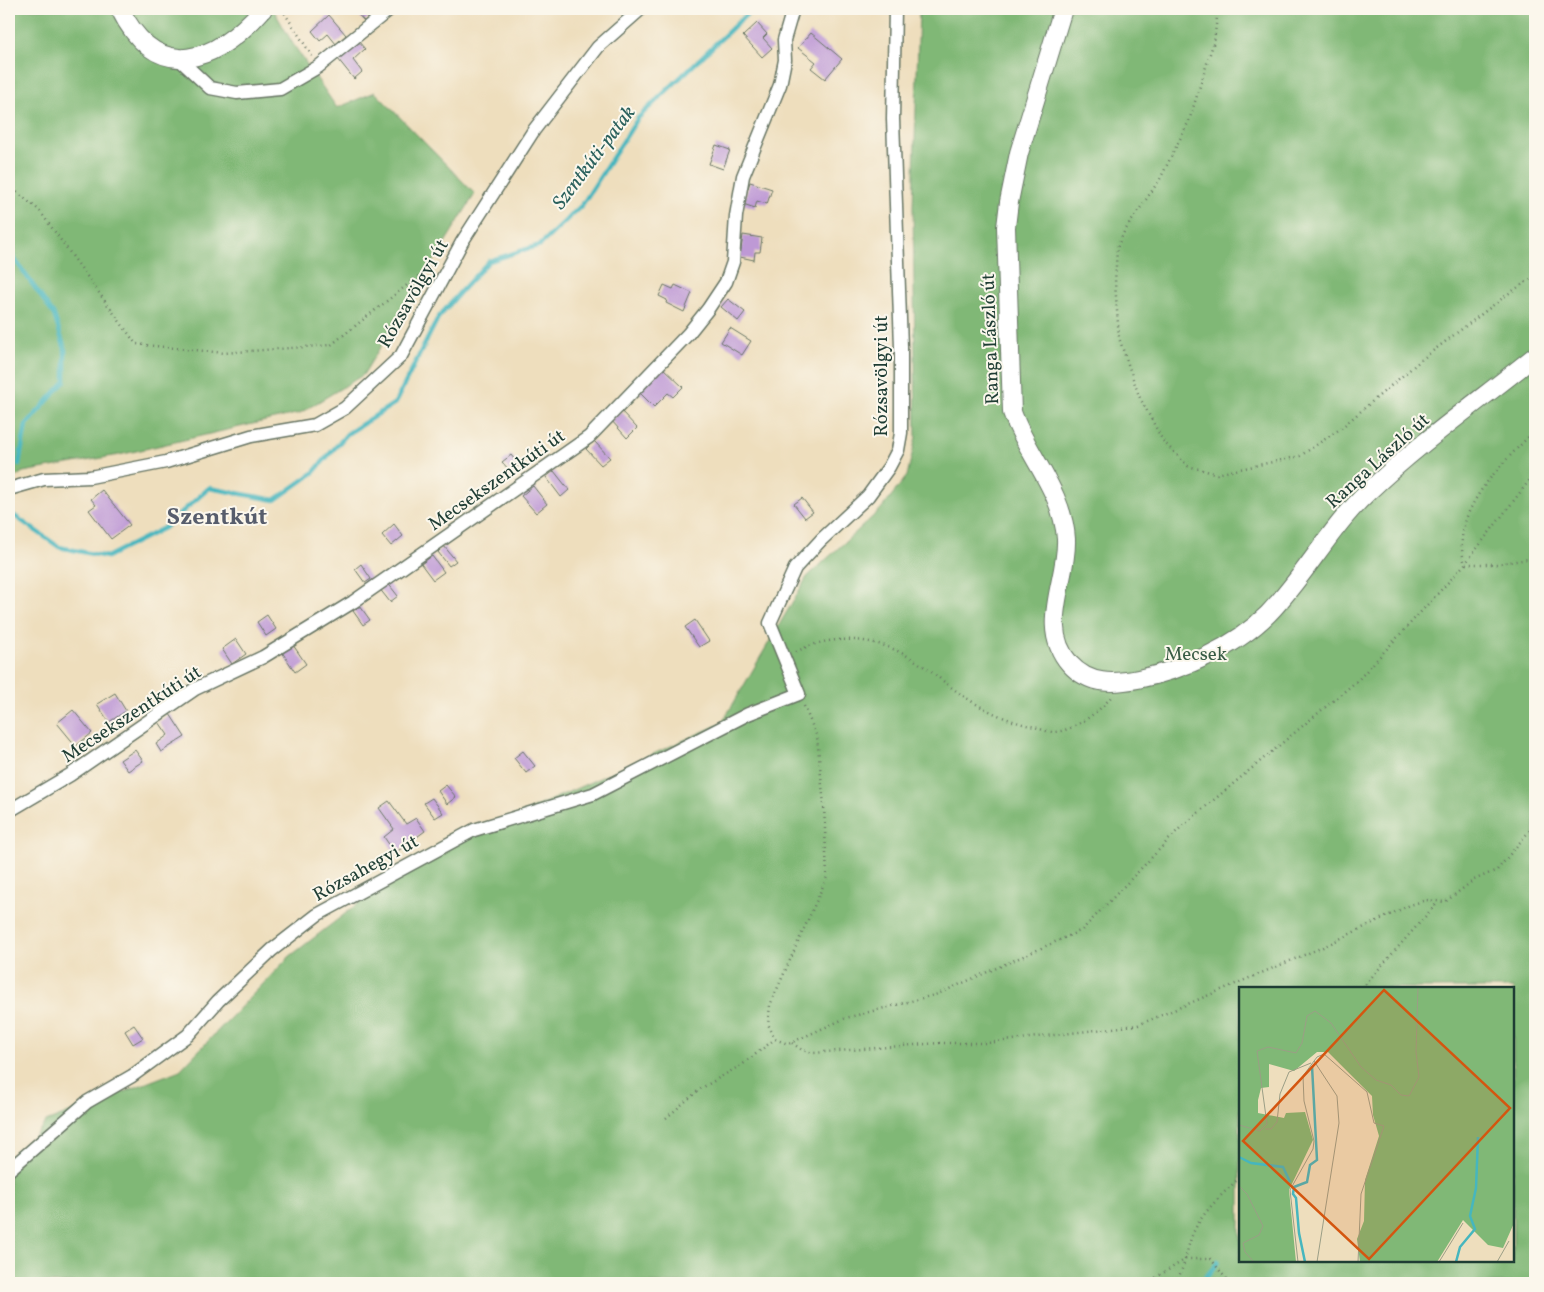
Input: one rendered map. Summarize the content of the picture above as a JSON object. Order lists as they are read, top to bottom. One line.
{"streets":{"main road":["Ranga László út"],"street":["Rózsavölgyi út","Mecsekszentkúti út","Rózsahegyi út"]},"crossings":[["Rózsavölgyi út","Rózsahegyi út"]],"districts":["Szentkút"],"water":["Szentkúti-patak"],"parks":["Mecsek"]}
